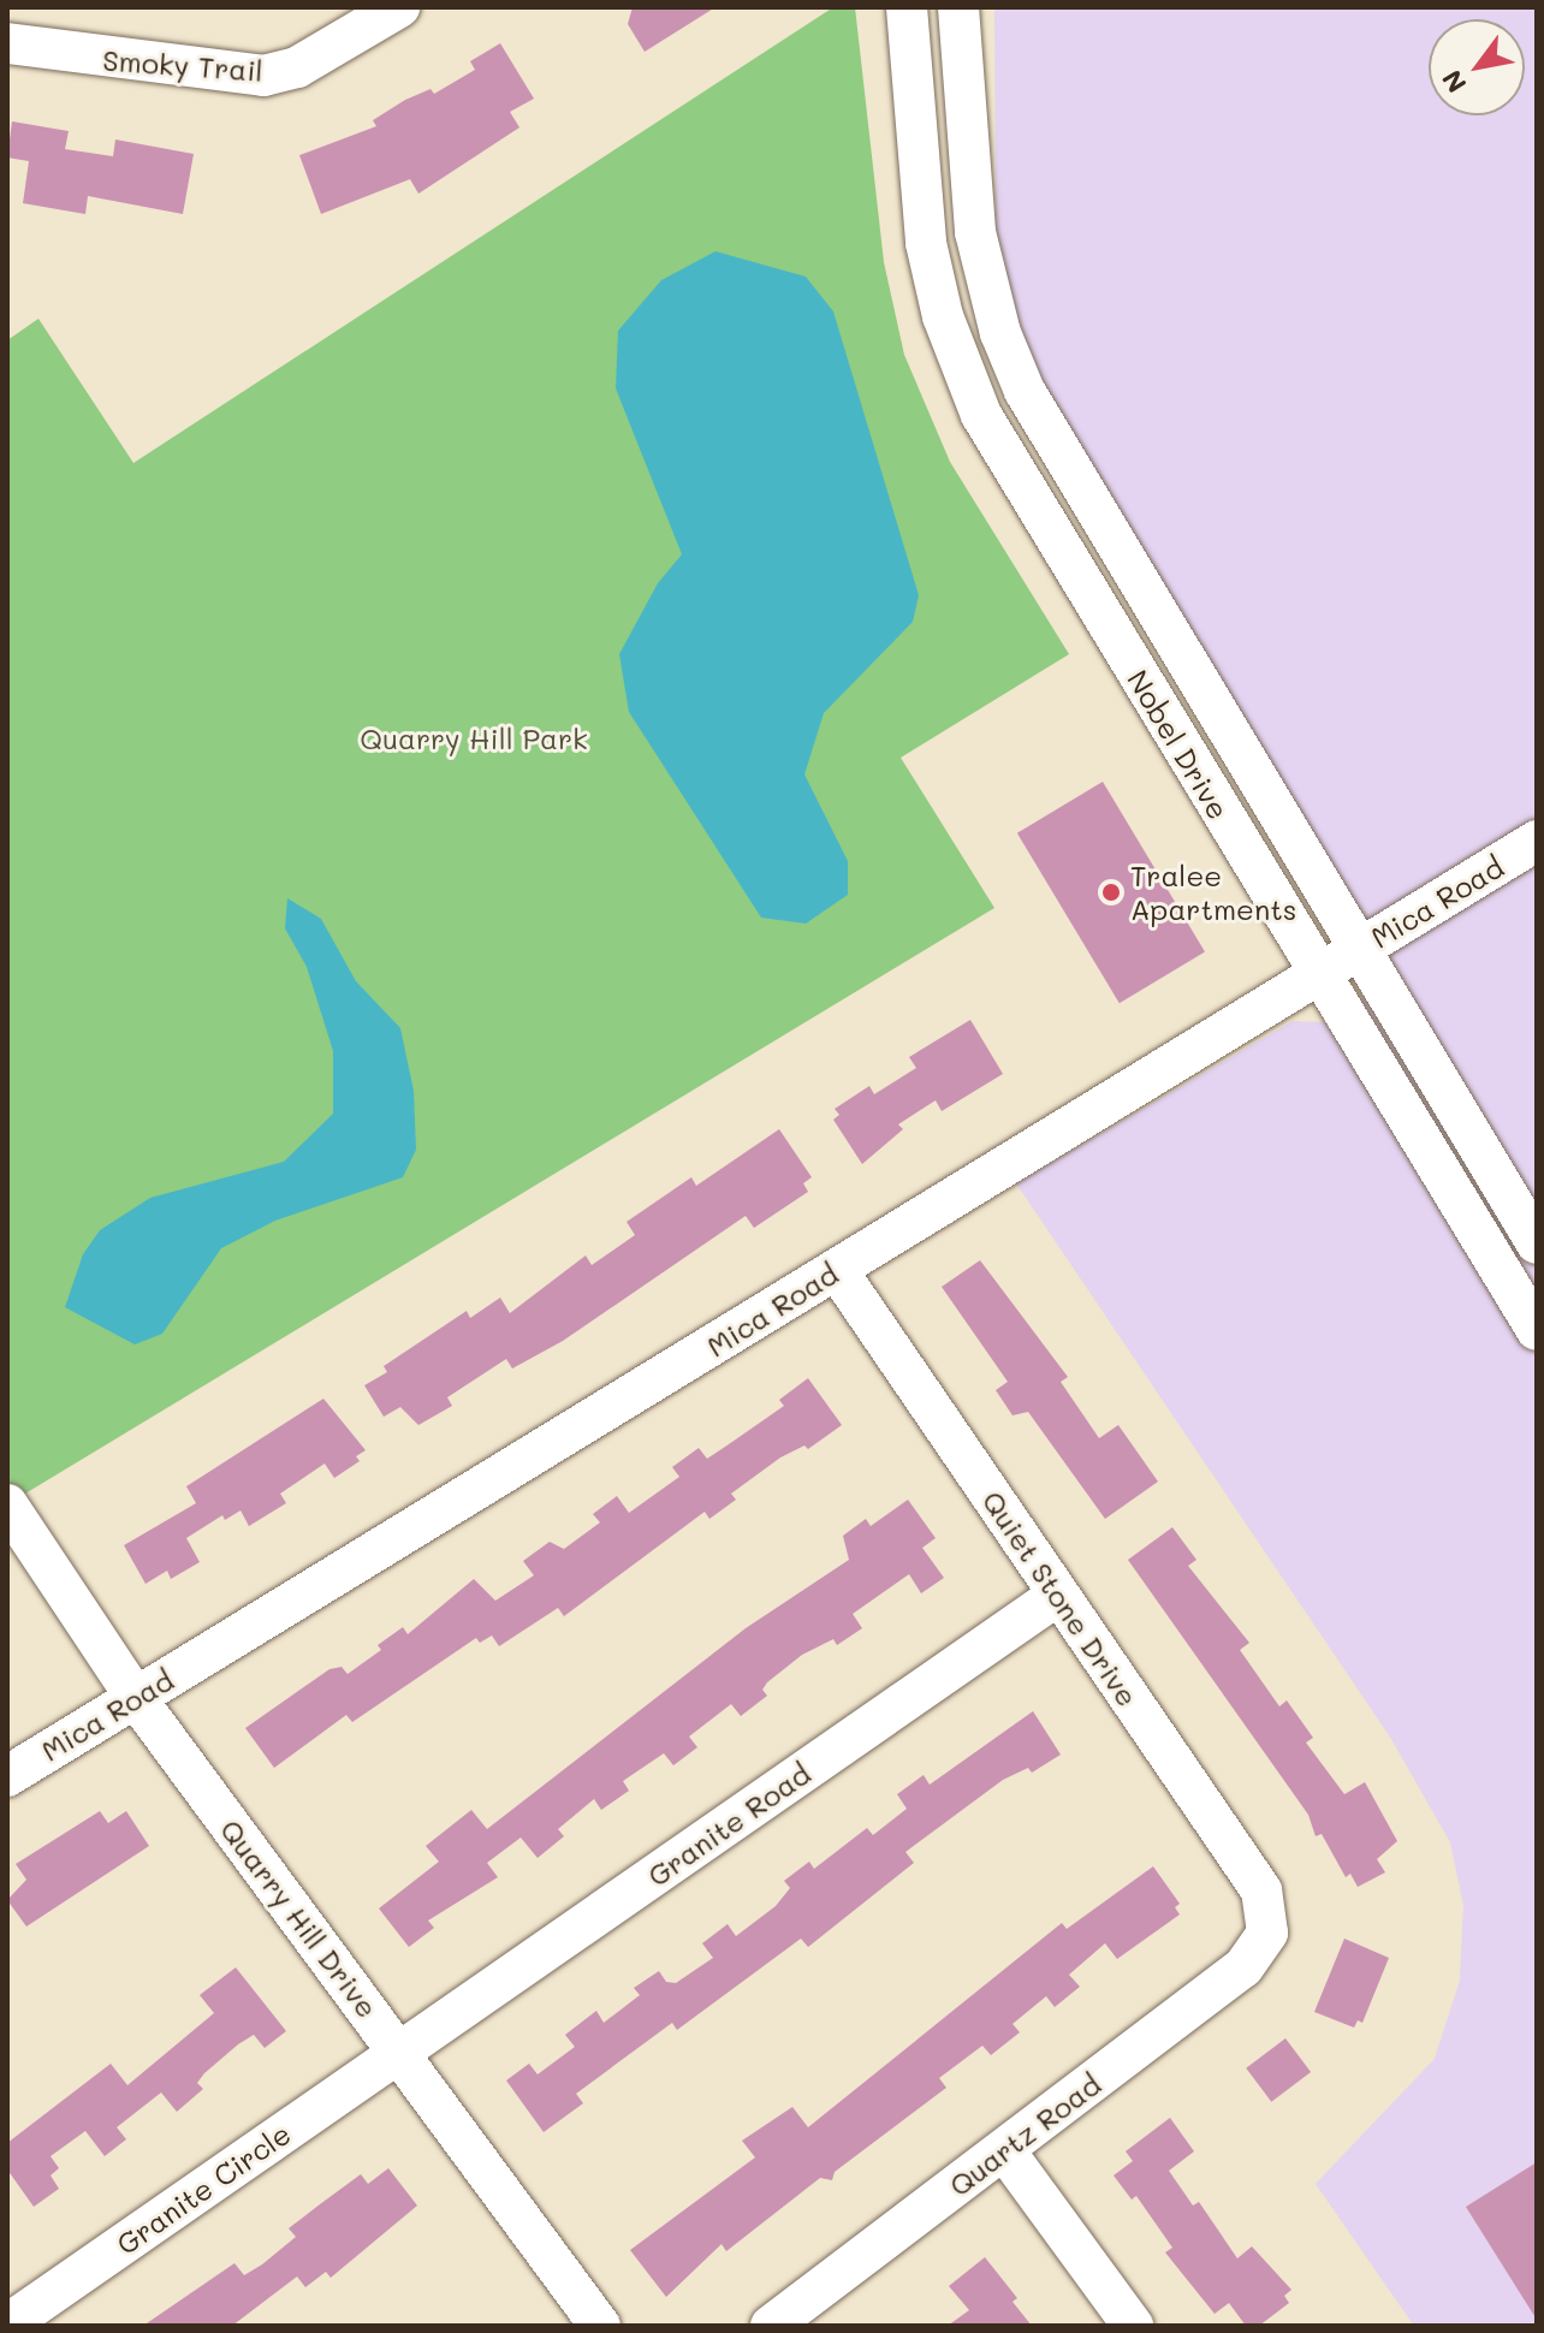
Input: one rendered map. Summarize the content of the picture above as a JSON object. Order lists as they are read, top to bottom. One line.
{"streets":{"street":["Smoky Trail","Nobel Drive","Mica Road","Quiet Stone Drive","Granite Road","Quarry Hill Drive","Quartz Road","Granite Circle"]},"crossings":[["Nobel Drive","Mica Road"],["Mica Road","Quiet Stone Drive"],["Mica Road","Quarry Hill Drive"],["Quiet Stone Drive","Granite Road"],["Quiet Stone Drive","Quartz Road"],["Granite Road","Quarry Hill Drive"],["Granite Road","Granite Circle"],["Quarry Hill Drive","Granite Circle"]],"parks":["Quarry Hill Park"],"places":["Tralee Apartments"],"north":"bottom left"}
